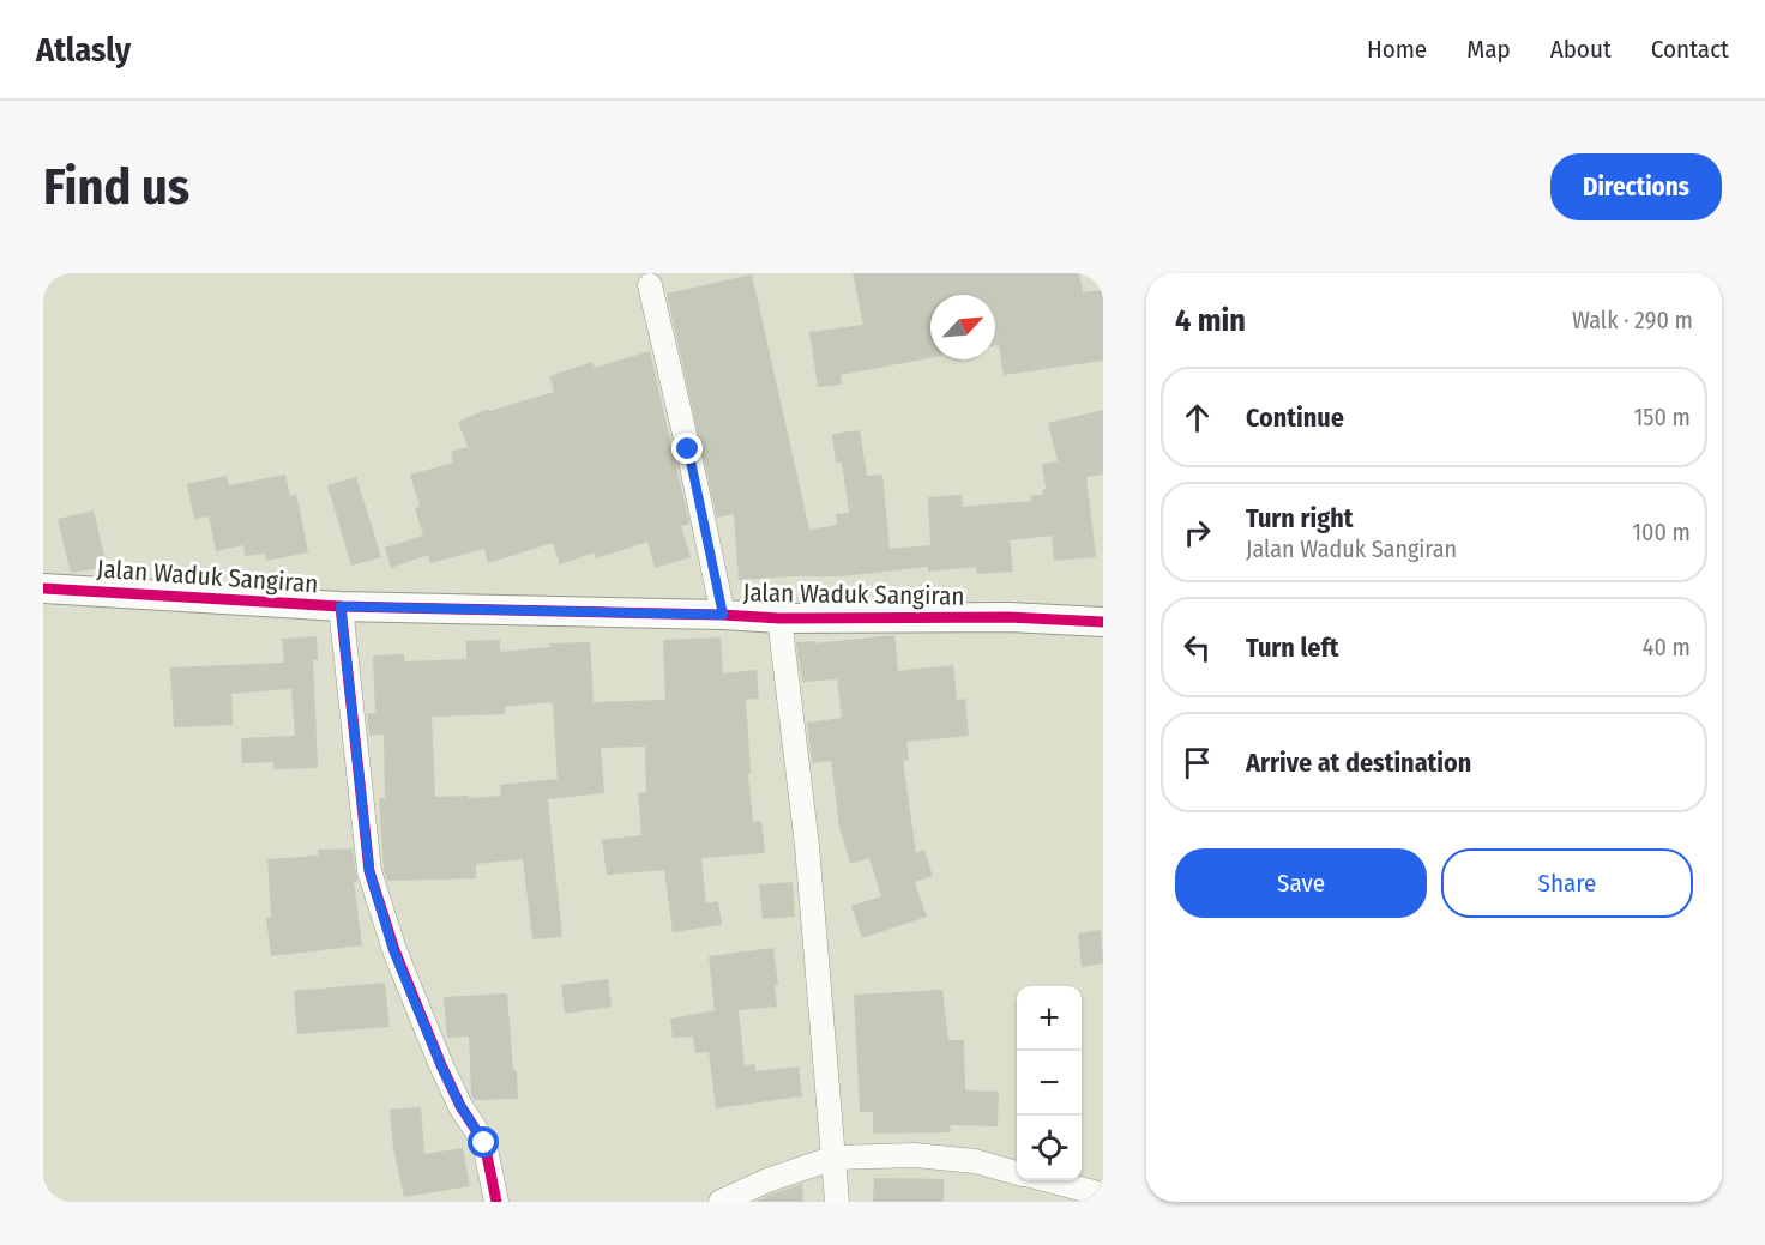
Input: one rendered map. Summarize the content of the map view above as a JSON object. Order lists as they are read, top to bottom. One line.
{"streets":{"street":["Jalan Waduk Sangiran"]},"north":"top right","page":{"header":"Atlasly","nav":["Home","Map","About","Contact"],"buttons":["Directions",["Save","Share"]],"title":"Find us","heading":["4 min","Walk · 290 m"],"list":[["Continue","150 m"],["Turn right","Jalan Waduk Sangiran","100 m"],["Turn left","40 m"],"Arrive at destination"],"map_buttons":["+","−"]}}
